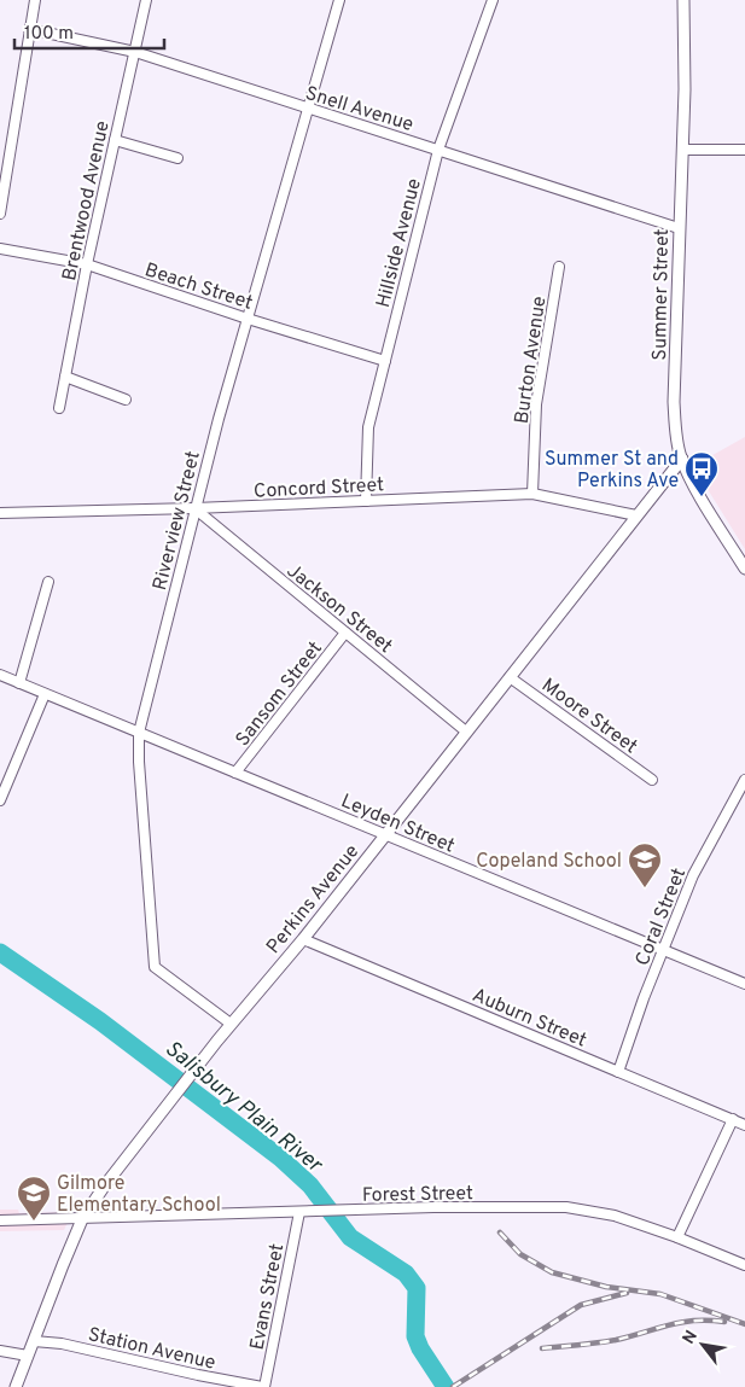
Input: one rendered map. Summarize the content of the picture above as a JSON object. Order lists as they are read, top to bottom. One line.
{"streets":{"street":["Snell Avenue","Brentwood Avenue","Hillside Avenue","Beach Street","Summer Street","Burton Avenue","Concord Street","Riverview Street","Jackson Street","Sansom Street","Moore Street","Leyden Street","Perkins Avenue","Coral Street","Auburn Street","Forest Street","Evans Street","Station Avenue"]},"crossings":[["Snell Avenue","Brentwood Avenue"],["Snell Avenue","Hillside Avenue"],["Snell Avenue","Summer Street"],["Snell Avenue","Riverview Street"],["Brentwood Avenue","Beach Street"],["Hillside Avenue","Beach Street"],["Hillside Avenue","Concord Street"],["Beach Street","Riverview Street"],["Summer Street","Perkins Avenue"],["Burton Avenue","Concord Street"],["Concord Street","Riverview Street"],["Concord Street","Jackson Street"],["Concord Street","Perkins Avenue"],["Riverview Street","Jackson Street"],["Riverview Street","Leyden Street"],["Riverview Street","Perkins Avenue"],["Jackson Street","Sansom Street"],["Jackson Street","Perkins Avenue"],["Sansom Street","Leyden Street"],["Moore Street","Perkins Avenue"],["Leyden Street","Perkins Avenue"],["Leyden Street","Coral Street"],["Perkins Avenue","Auburn Street"],["Perkins Avenue","Forest Street"],["Perkins Avenue","Station Avenue"],["Coral Street","Auburn Street"],["Forest Street","Evans Street"],["Evans Street","Station Avenue"]],"water":["Salisbury Plain River"],"places":{"bus stop":["Summer St and Perkins Ave"],"school or university":["Copeland School","Gilmore Elementary School"]},"scale_bar":"100 m","north":"top left"}
